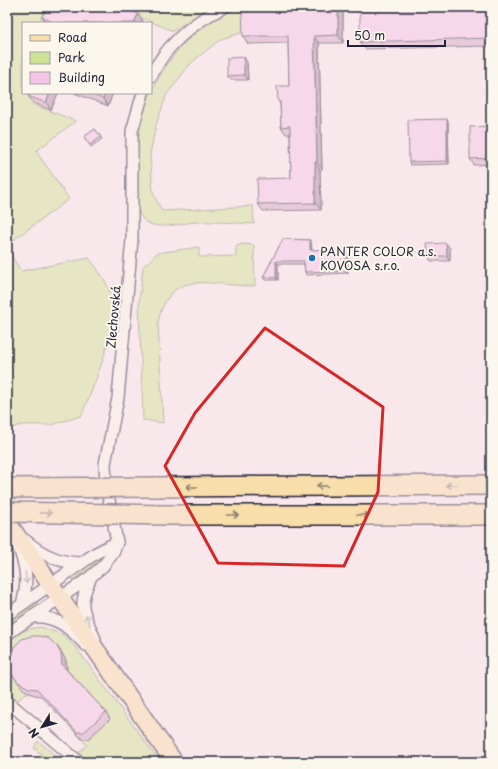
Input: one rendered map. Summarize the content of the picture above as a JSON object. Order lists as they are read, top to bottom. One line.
{"streets":{"street":["Zlechovská"]},"places":["PANTER COLOR a.s. KOVOSA s.r.o."],"legend":["Road","Park","Building"],"scale_bar":"50 m","north":"bottom left"}
